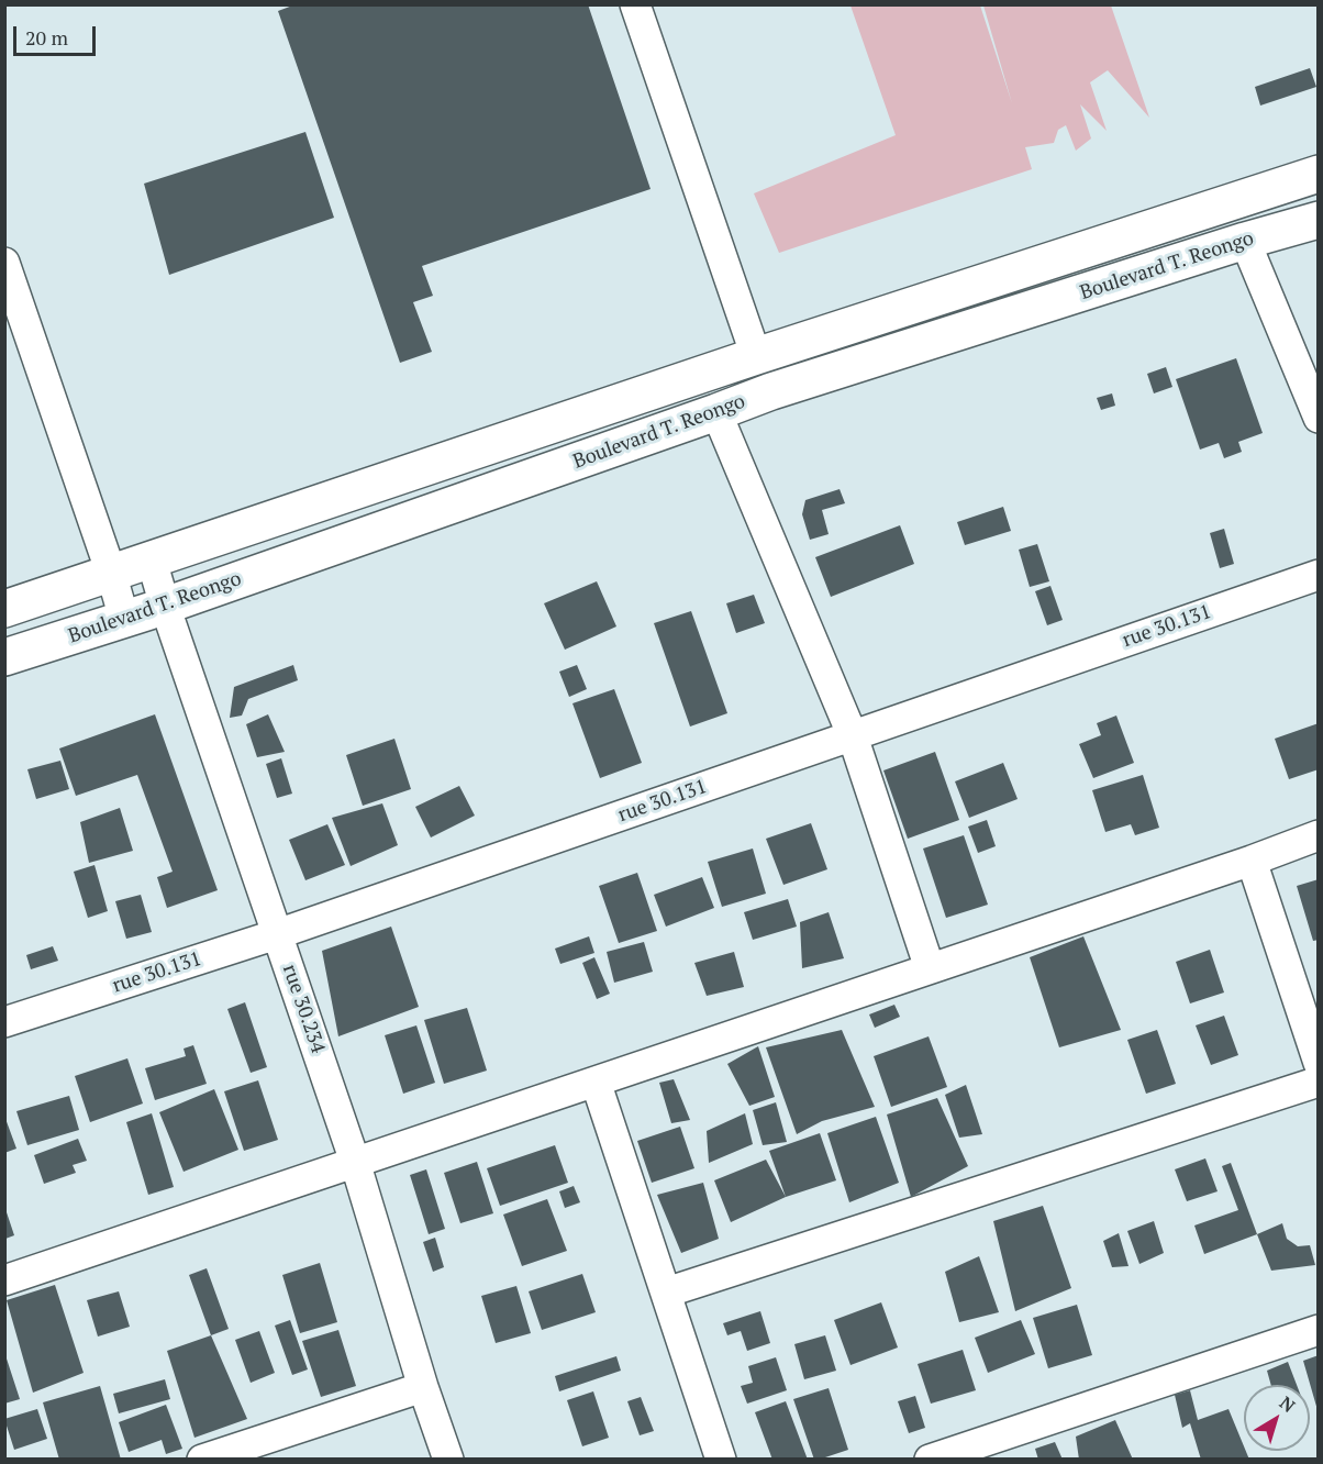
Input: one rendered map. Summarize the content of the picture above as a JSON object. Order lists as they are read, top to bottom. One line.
{"streets":{"main road":["Boulevard T. Reongo"],"street":["rue 30.131","rue 30.234"]},"crossings":[["Boulevard T. Reongo","rue 30.234"],["rue 30.131","rue 30.234"]],"scale_bar":"20 m","north":"top right"}
